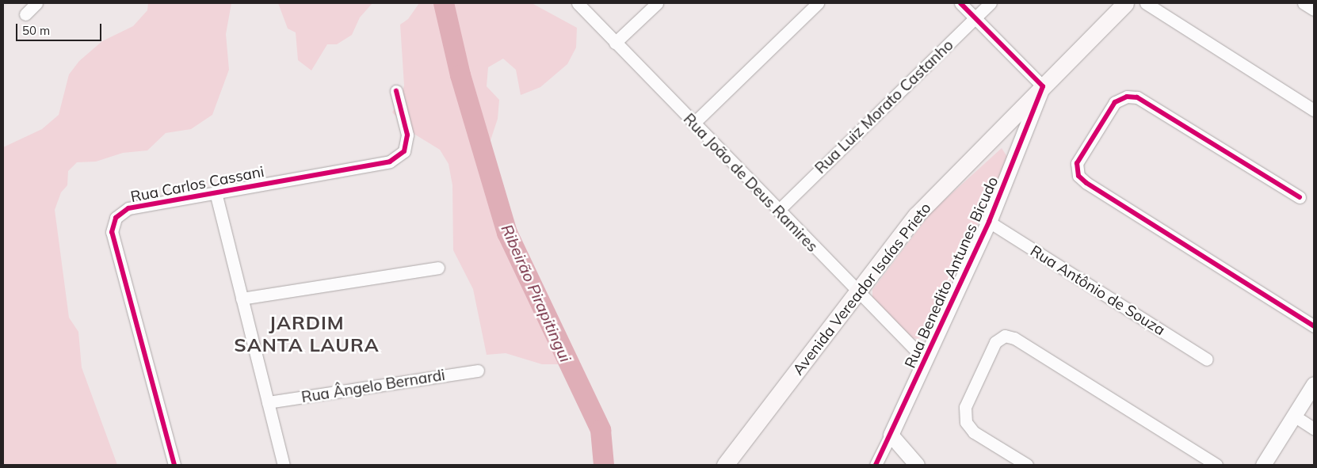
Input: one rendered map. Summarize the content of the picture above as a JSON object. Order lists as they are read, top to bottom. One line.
{"streets":{"main road":["Avenida Vereador Isaías Prieto"],"street":["Rua Luiz Morato Castanho","Rua João de Deus Ramires","Rua Carlos Cassani","Rua Benedito Antunes Bicudo","Rua Antônio de Souza","Rua Ângelo Bernardi"]},"crossings":[["Rua Luiz Morato Castanho","Rua João de Deus Ramires"],["Rua João de Deus Ramires","Rua Benedito Antunes Bicudo"],["Rua João de Deus Ramires","Avenida Vereador Isaías Prieto"],["Rua Benedito Antunes Bicudo","Avenida Vereador Isaías Prieto"],["Rua Benedito Antunes Bicudo","Rua Antônio de Souza"]],"districts":["JARDIM SANTA LAURA"],"water":["Ribeirão Pirapitingui"],"scale_bar":"50 m"}
